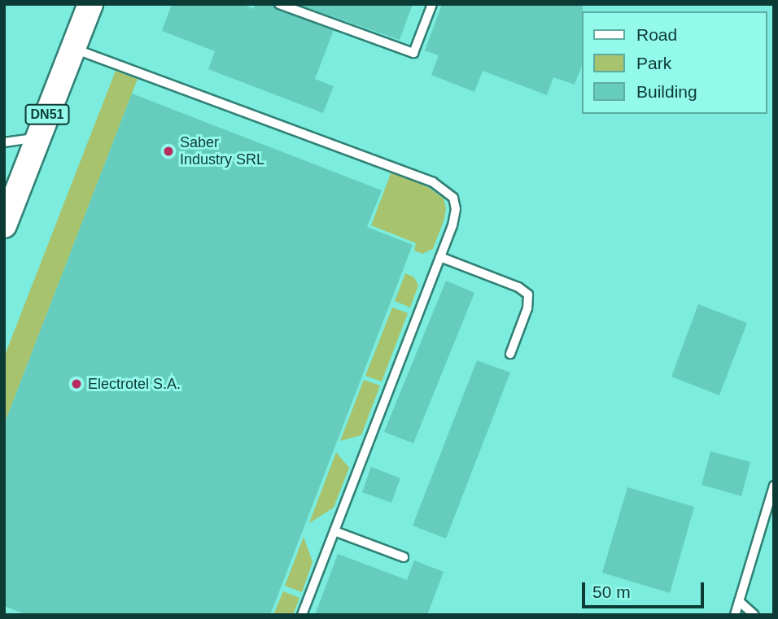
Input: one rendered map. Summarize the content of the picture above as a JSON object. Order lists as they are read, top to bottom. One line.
{"streets":{"main road":["DN51"]},"places":["Saber Industry SRL","Electrotel S.A."],"legend":["Road","Park","Building"],"scale_bar":"50 m"}
